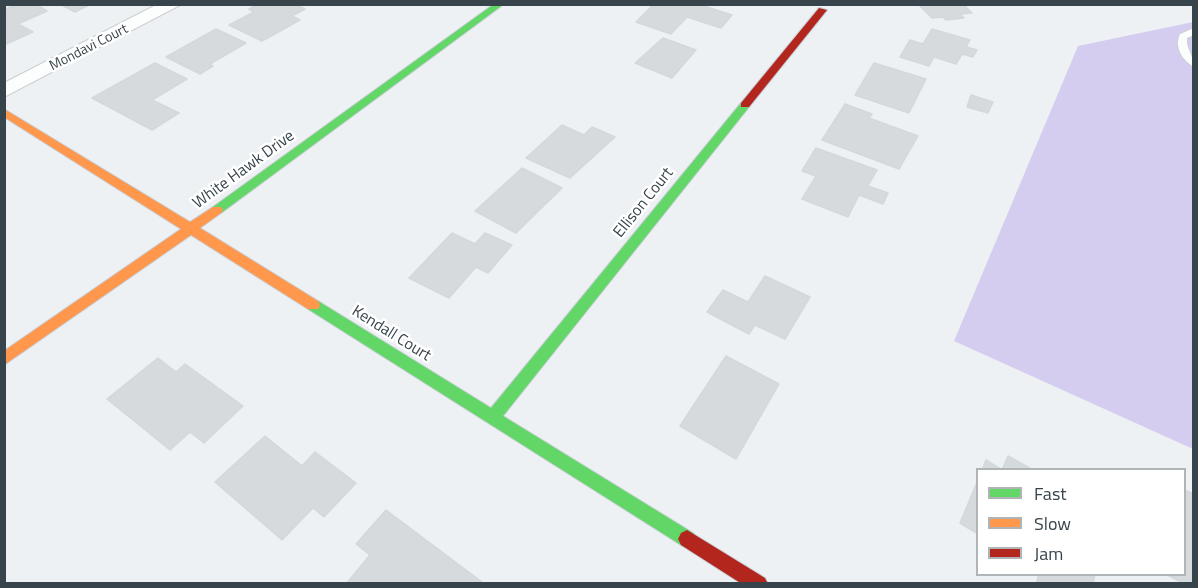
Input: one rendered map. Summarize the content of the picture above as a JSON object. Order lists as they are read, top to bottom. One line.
{"streets":{"street":["Mondavi Court","White Hawk Drive","Ellison Court","Kendall Court"]},"crossings":[["White Hawk Drive","Kendall Court"],["Ellison Court","Kendall Court"]],"legend":["Fast","Slow","Jam"]}
